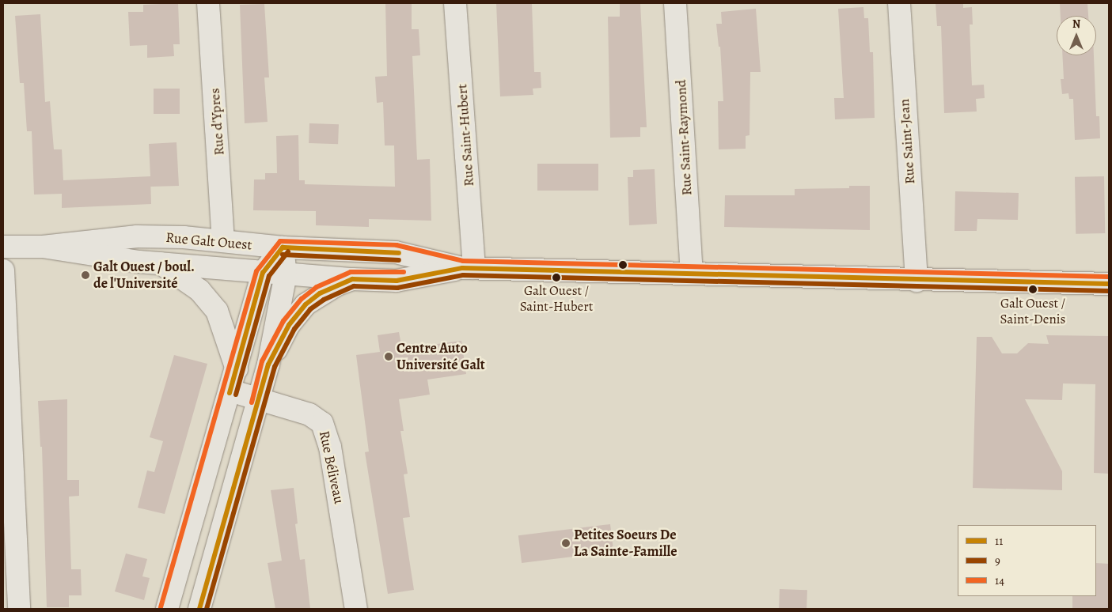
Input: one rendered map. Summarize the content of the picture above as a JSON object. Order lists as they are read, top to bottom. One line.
{"streets":{"street":["Rue d'Ypres","Rue Saint-Hubert","Rue Saint-Raymond","Rue Saint-Jean","Rue Galt Ouest","Rue Béliveau"]},"crossings":[["Rue d'Ypres","Rue Galt Ouest"],["Rue Saint-Hubert","Rue Galt Ouest"],["Rue Saint-Raymond","Rue Galt Ouest"],["Rue Saint-Jean","Rue Galt Ouest"]],"places":["Galt Ouest / boul. de l'Université","Galt Ouest / Saint-Hubert","Galt Ouest / Saint-Denis","Centre Auto Université Galt","Petites Soeurs De La Sainte-Famille"],"lines":["transit line 14","transit line 11","transit line 9"],"legend":["11","9","14"],"north":"top"}
